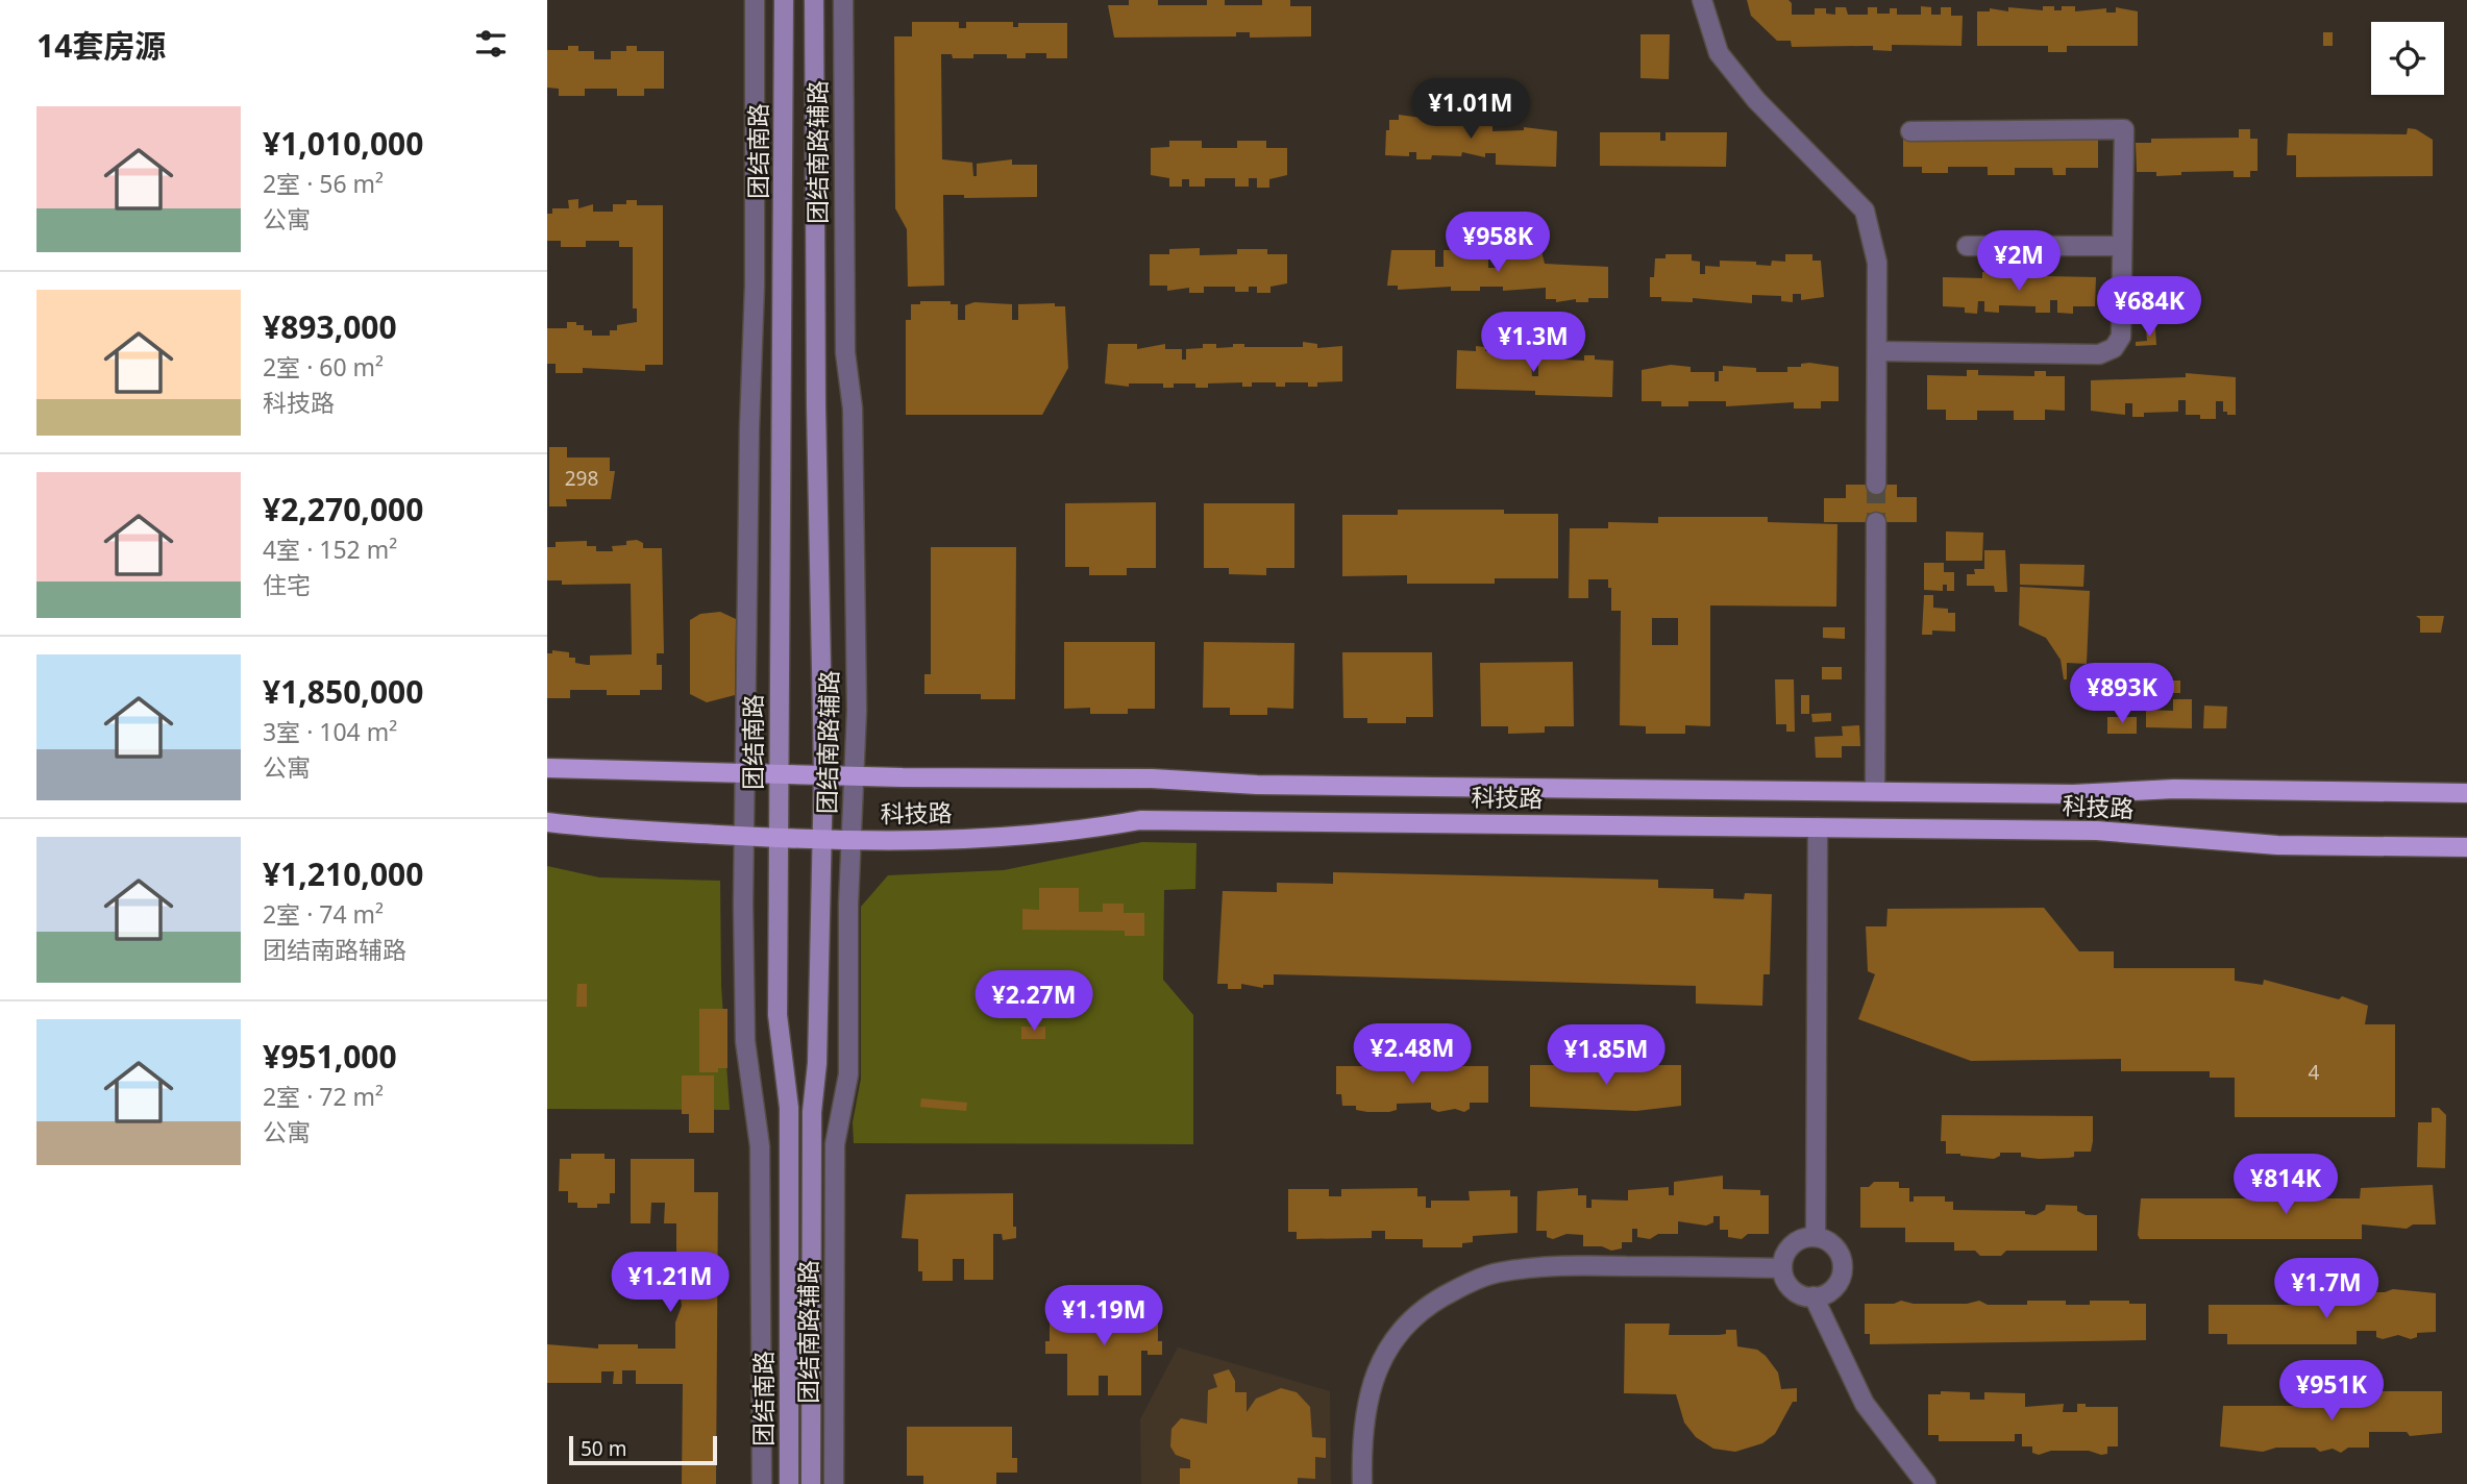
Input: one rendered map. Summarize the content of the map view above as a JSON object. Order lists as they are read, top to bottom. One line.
{"streets":{"main road":["团结南路","科技路"],"street":["团结南路辅路"]},"crossings":[["团结南路","科技路"],["团结南路辅路","科技路"]],"house_numbers":["298","4"],"scale_bar":"50 m","page":{"heading":"14套房源","price":["¥1.01M","¥958K","¥2M","¥684K","¥1.3M","¥893K","¥2.27M","¥2.48M","¥1.85M","¥814K","¥1.21M","¥1.7M","¥1.19M","¥951K"],"list":[{"name":"¥1,010,000","note":"2室 · 56 m² · 公寓"},{"name":"¥893,000","note":"2室 · 60 m² · 科技路"},{"name":"¥2,270,000","note":"4室 · 152 m² · 住宅"},{"name":"¥1,850,000","note":"3室 · 104 m² · 公寓"},{"name":"¥1,210,000","note":"2室 · 74 m² · 团结南路辅路"},{"name":"¥951,000","note":"2室 · 72 m² · 公寓"}],"scale":"50 m"}}
